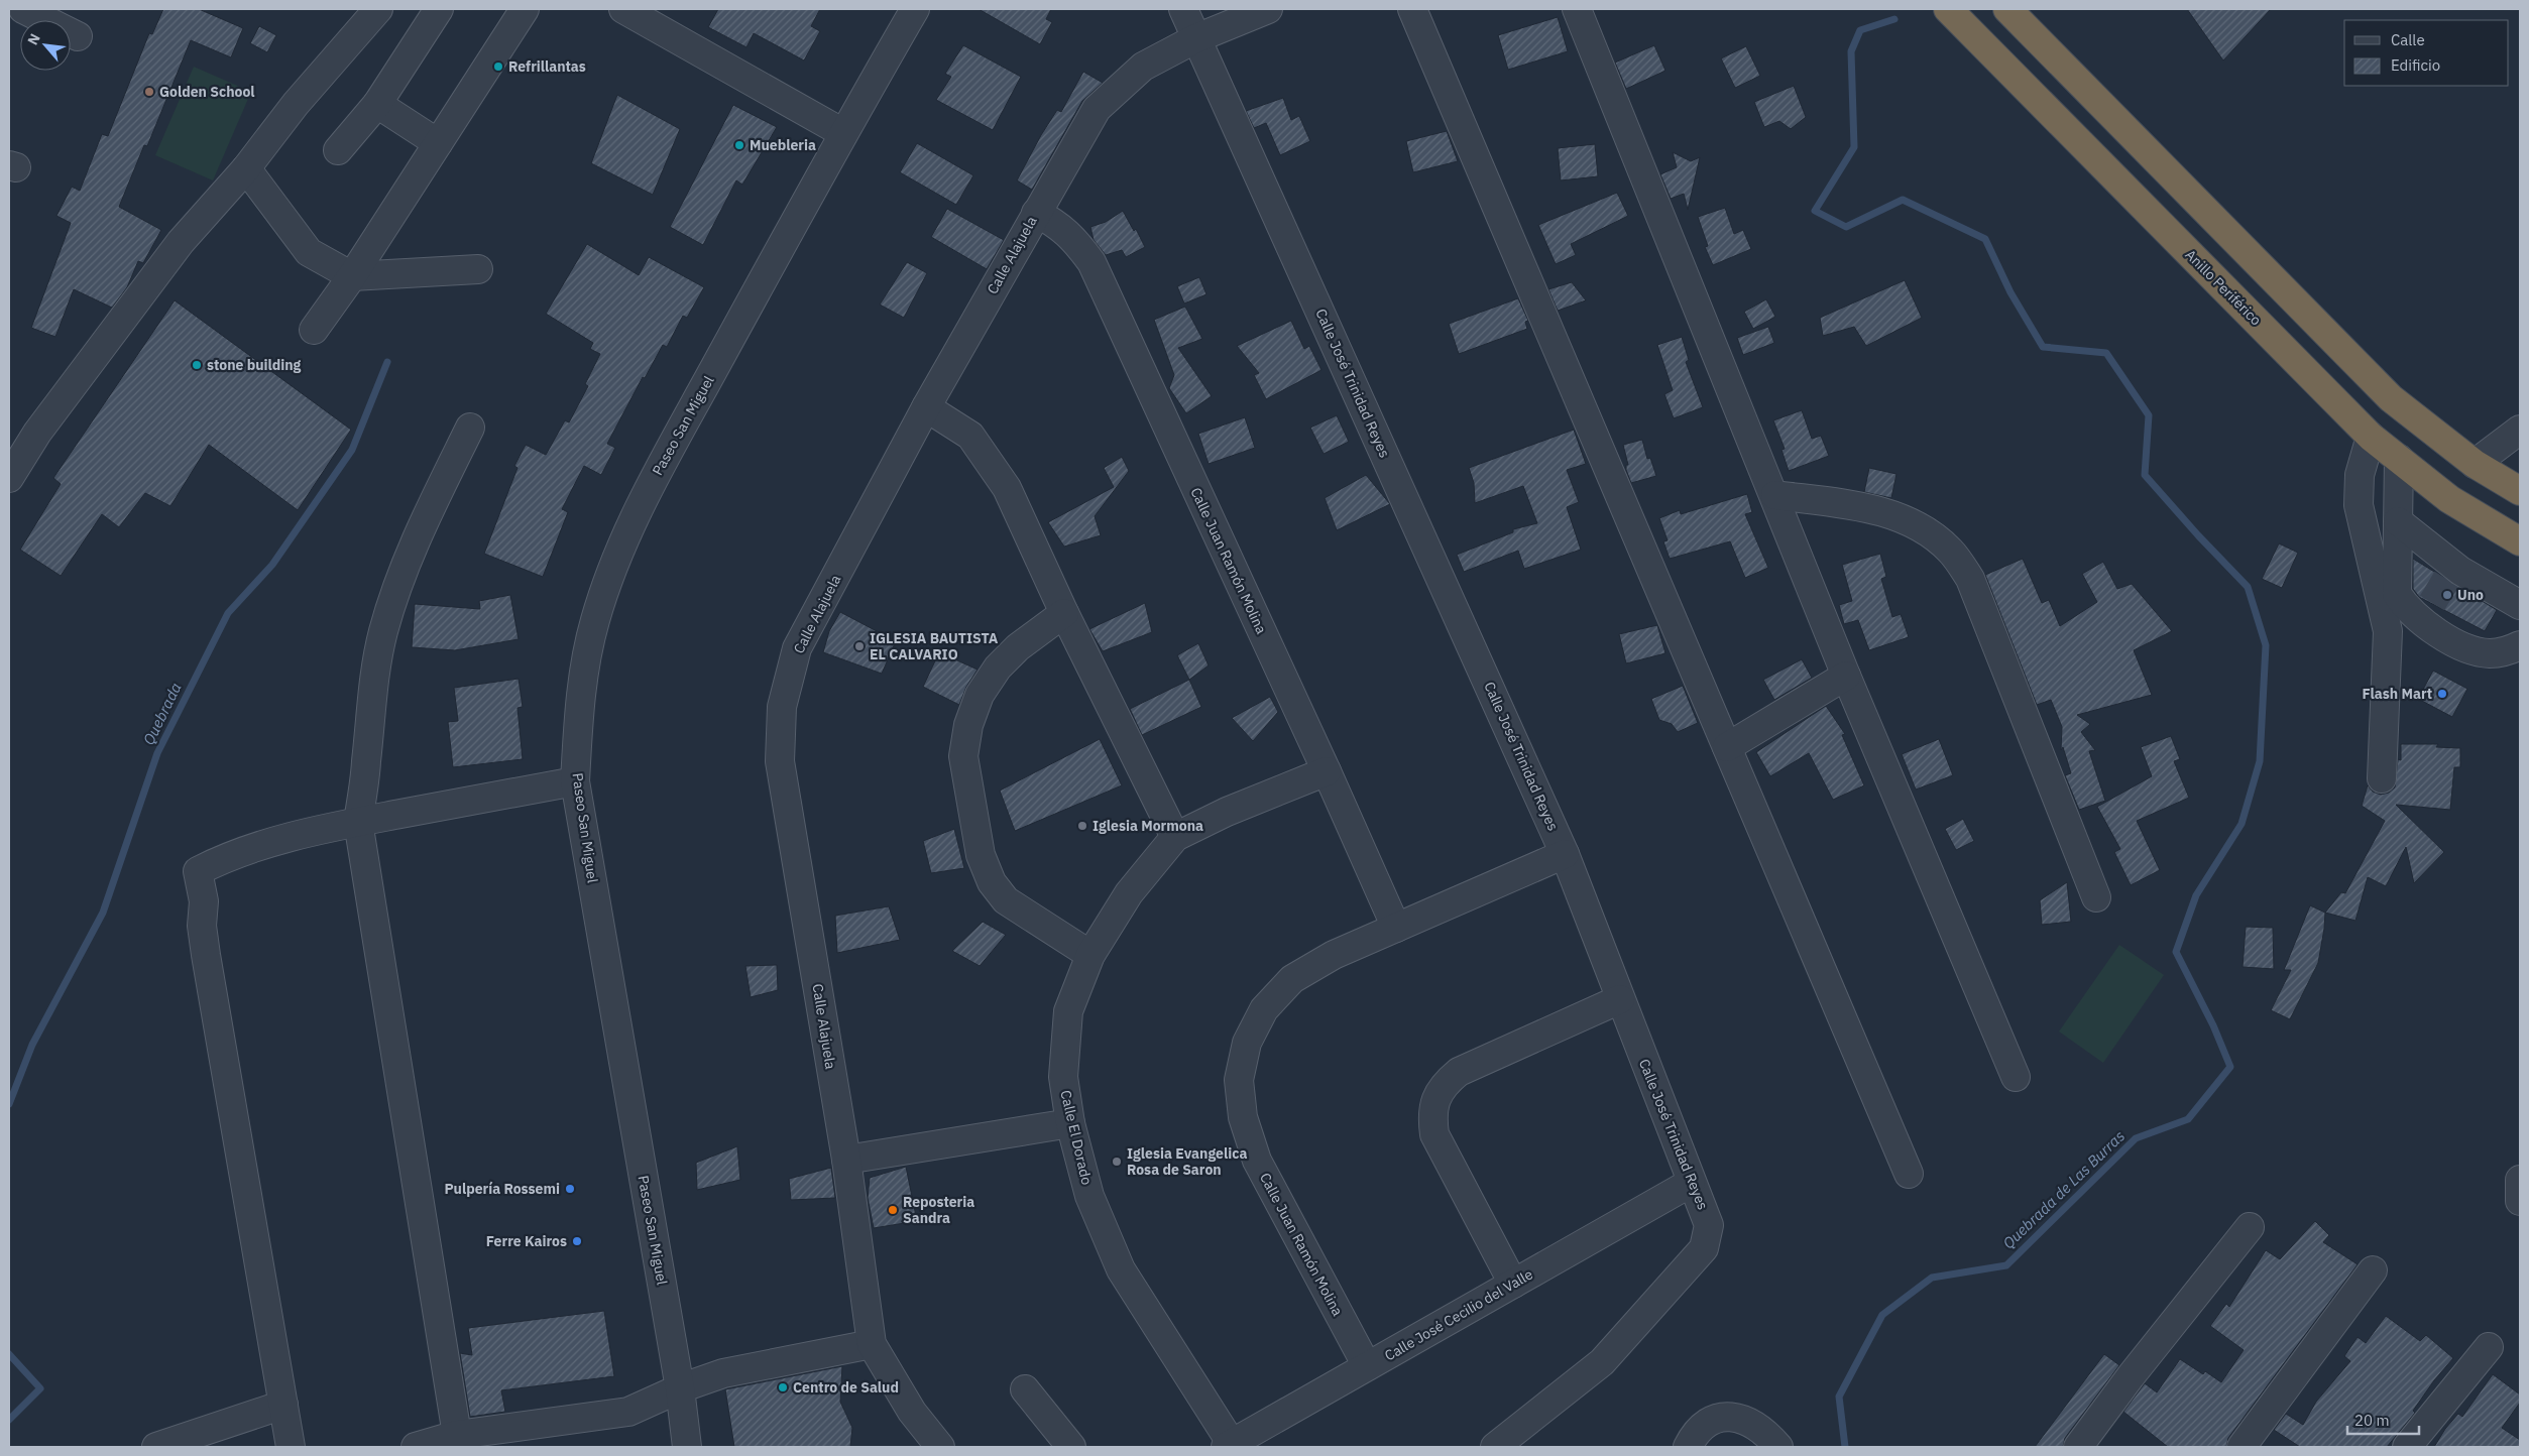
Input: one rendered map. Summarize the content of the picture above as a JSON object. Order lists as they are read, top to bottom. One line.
{"streets":{"highway":["Anillo Periférico"],"street":["Calle Alajuela","Calle José Trinidad Reyes","Paseo San Miguel","Calle Juan Ramón Molina","Calle El Dorado","Calle José Cecilio del Valle"]},"crossings":[["Calle Alajuela","Calle José Trinidad Reyes"],["Calle Alajuela","Calle Juan Ramón Molina"],["Calle José Trinidad Reyes","Calle Juan Ramón Molina"],["Calle José Trinidad Reyes","Calle José Cecilio del Valle"],["Calle Juan Ramón Molina","Calle El Dorado"],["Calle Juan Ramón Molina","Calle José Cecilio del Valle"],["Calle El Dorado","Calle José Cecilio del Valle"]],"water":["Quebrada","Quebrada de Las Burras"],"places":["Refrillantas","Golden School","Muebleria","stone building","Uno","IGLESIA BAUTISTA EL CALVARIO","Flash Mart","Iglesia Mormona","Iglesia Evangelica Rosa de Saron","Pulpería Rossemi","Reposteria Sandra","Ferre Kairos","Centro de Salud"],"legend":["Calle","Edificio"],"scale_bar":"20 m","north":"top left"}
